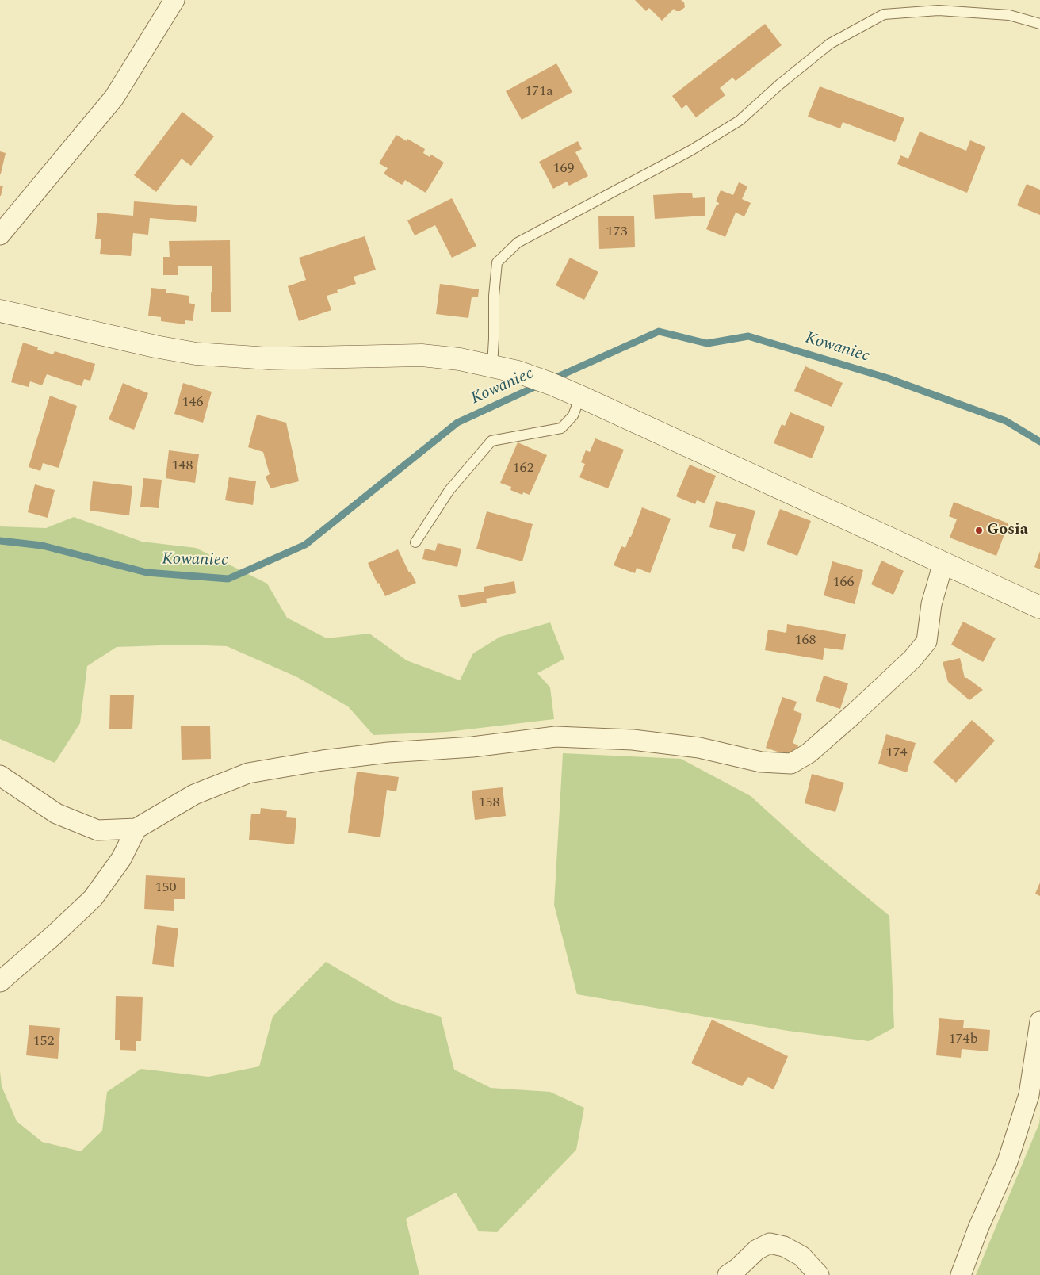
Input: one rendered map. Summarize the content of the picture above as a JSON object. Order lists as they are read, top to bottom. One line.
{"water":["Kowaniec"],"places":["Gosia"],"house_numbers":["171a","169","173","146","148","162","166","168","174","158","150","174b","152"]}
